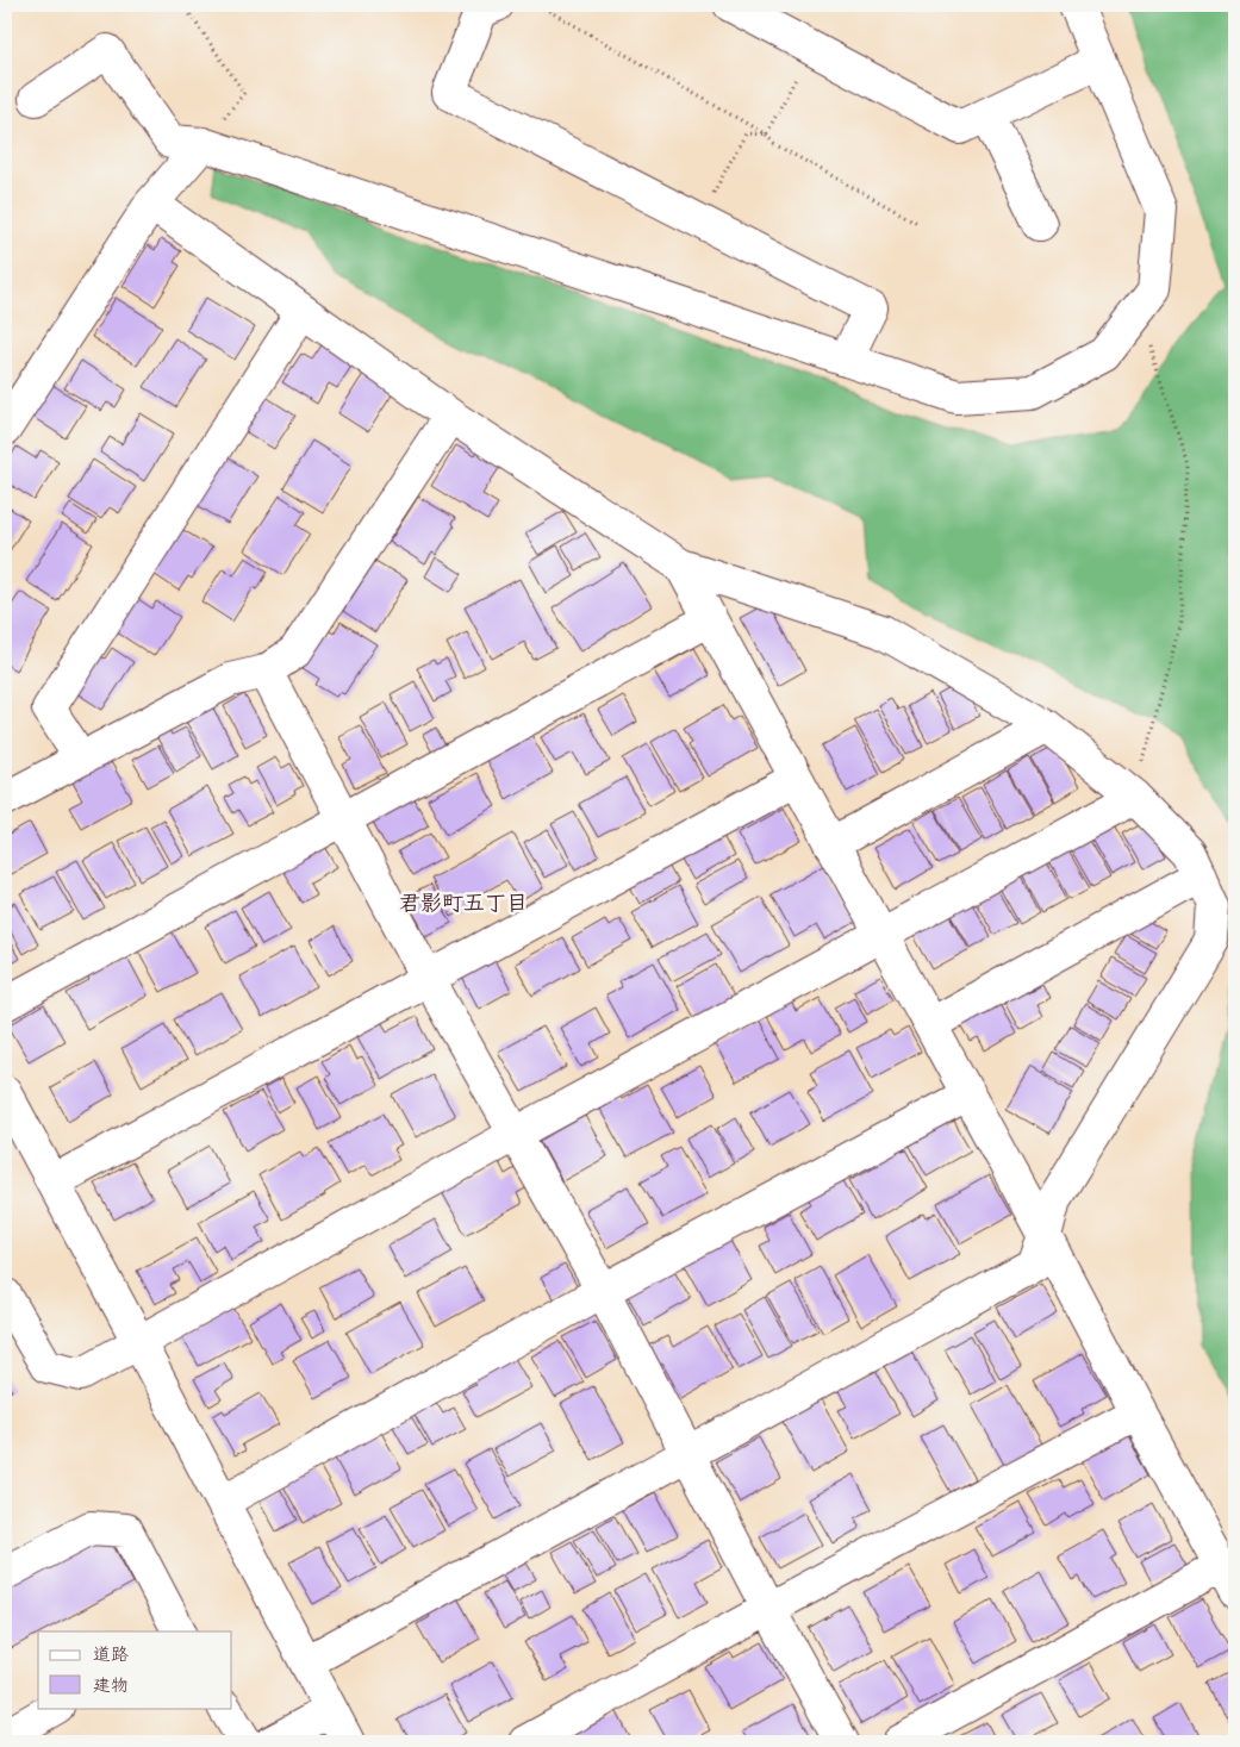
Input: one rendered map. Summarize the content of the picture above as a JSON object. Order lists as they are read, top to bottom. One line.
{"districts":["君影町五丁目"],"legend":["道路","建物"]}
